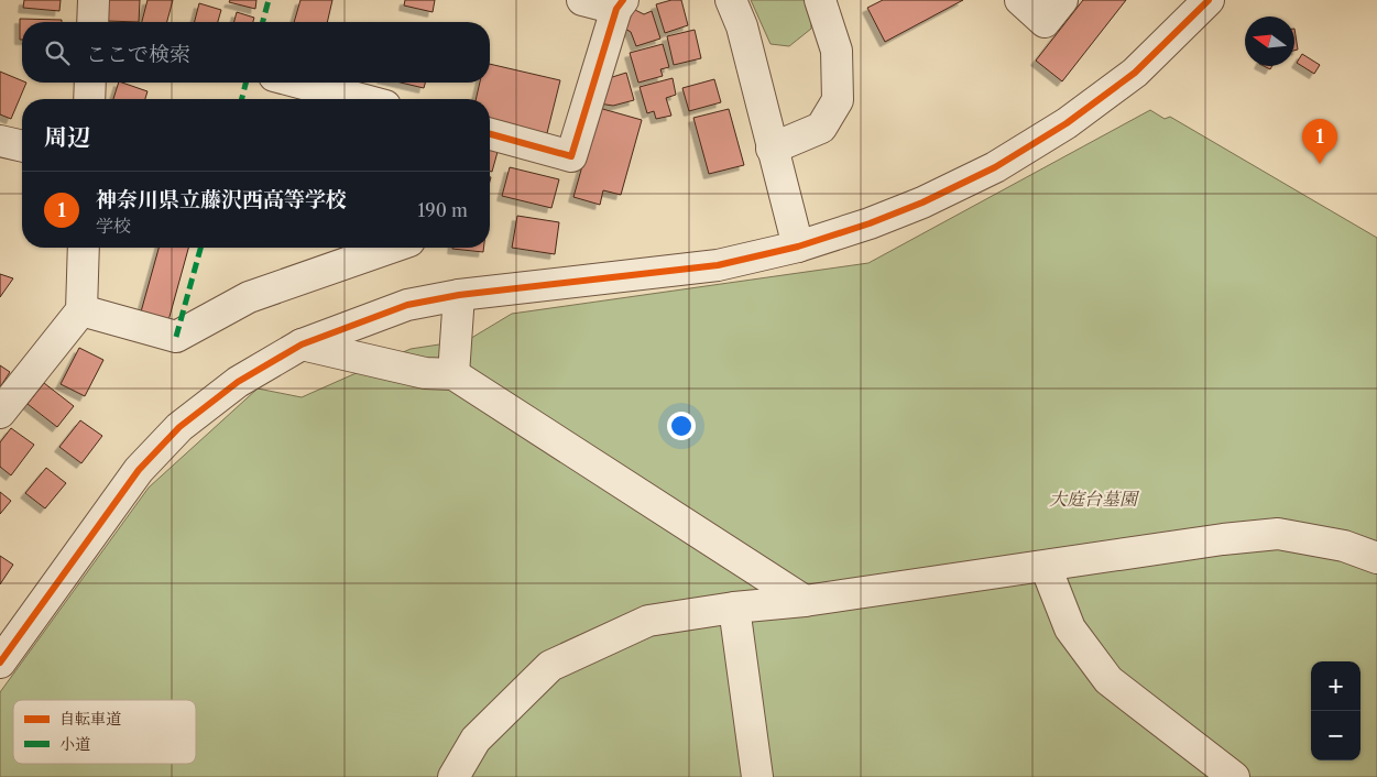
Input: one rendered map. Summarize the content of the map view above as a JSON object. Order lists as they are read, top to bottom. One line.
{"parks":["大庭台墓園"],"legend":["自転車道","小道"],"north":"left","page":{"search":"ここで検索","heading":"周辺","pins":"1","list":[{"mark":"1","name":"神奈川県立藤沢西高等学校","note":"学校","value":"190 m"}],"map_buttons":["+","−"]}}
